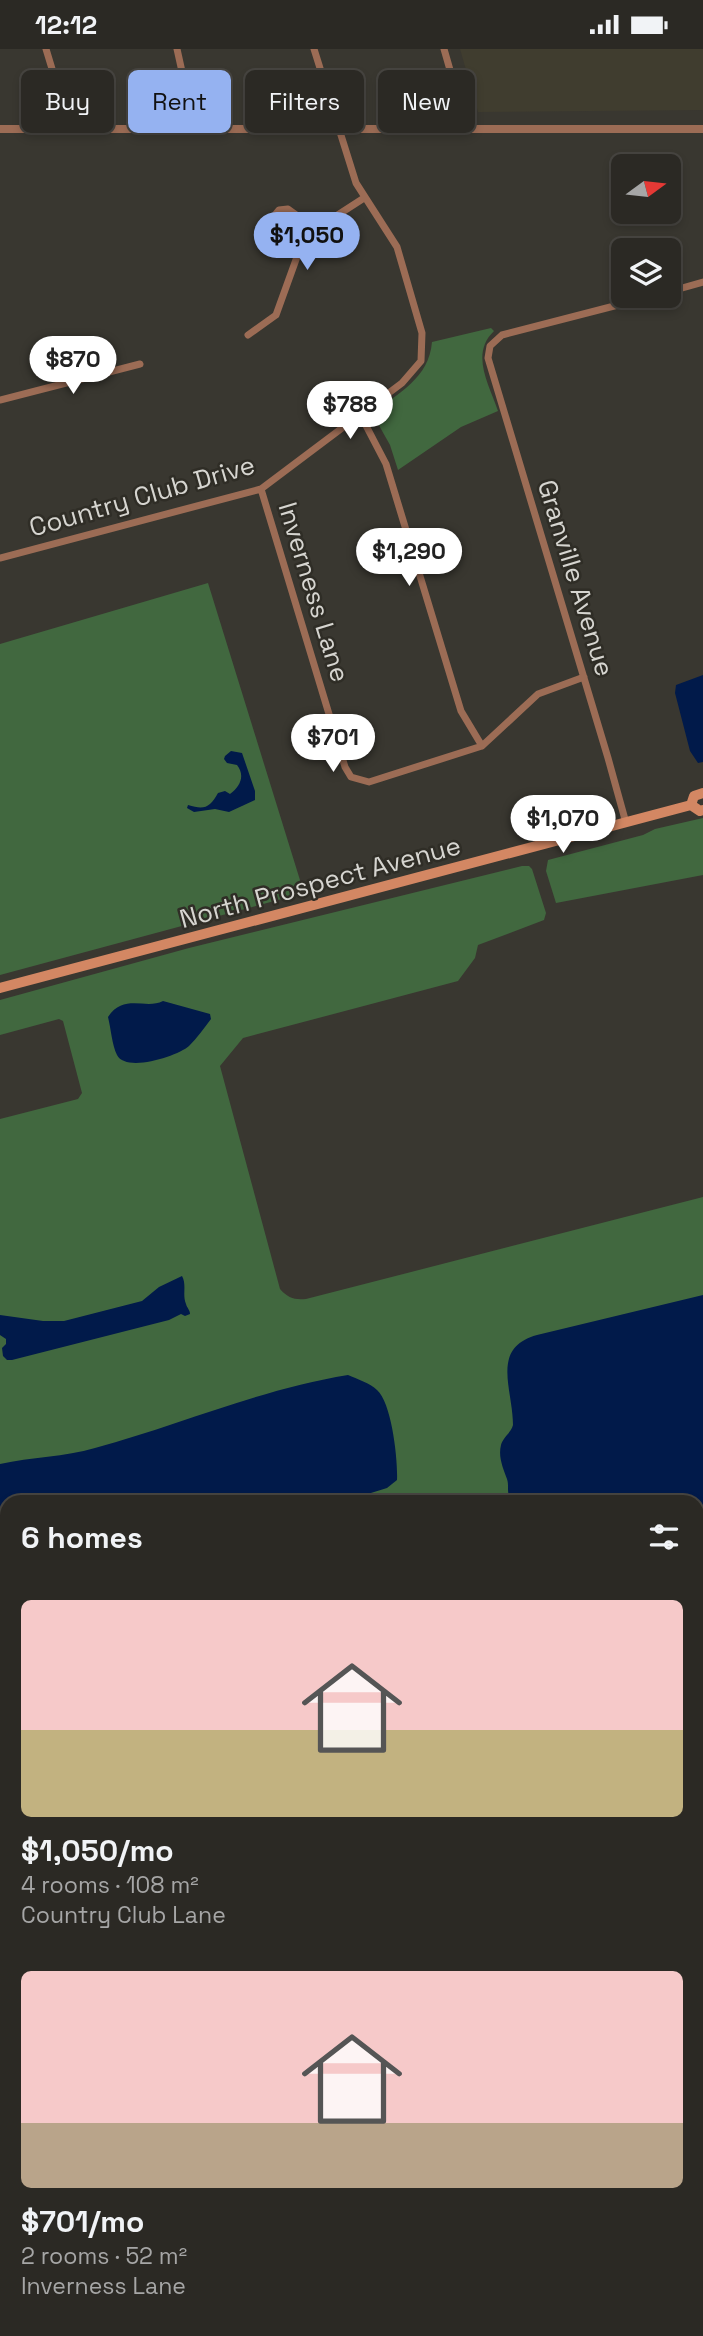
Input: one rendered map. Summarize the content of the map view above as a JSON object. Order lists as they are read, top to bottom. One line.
{"streets":{"main road":["North Prospect Avenue"],"street":["Country Club Drive","Granville Avenue","Inverness Lane"]},"crossings":[["Country Club Drive","Inverness Lane"],["Granville Avenue","Inverness Lane"],["Granville Avenue","North Prospect Avenue"]],"north":"right","page":{"status":"12:12","chip":["Buy","Rent","Filters","New"],"price":["$1,050","$870","$788","$1,290","$701","$1,070"],"heading":"6 homes","list":[{"name":"$1,050/mo","note":"4 rooms · 108 m² · Country Club Lane"},{"name":"$701/mo","note":"2 rooms · 52 m² · Inverness Lane"}]}}
